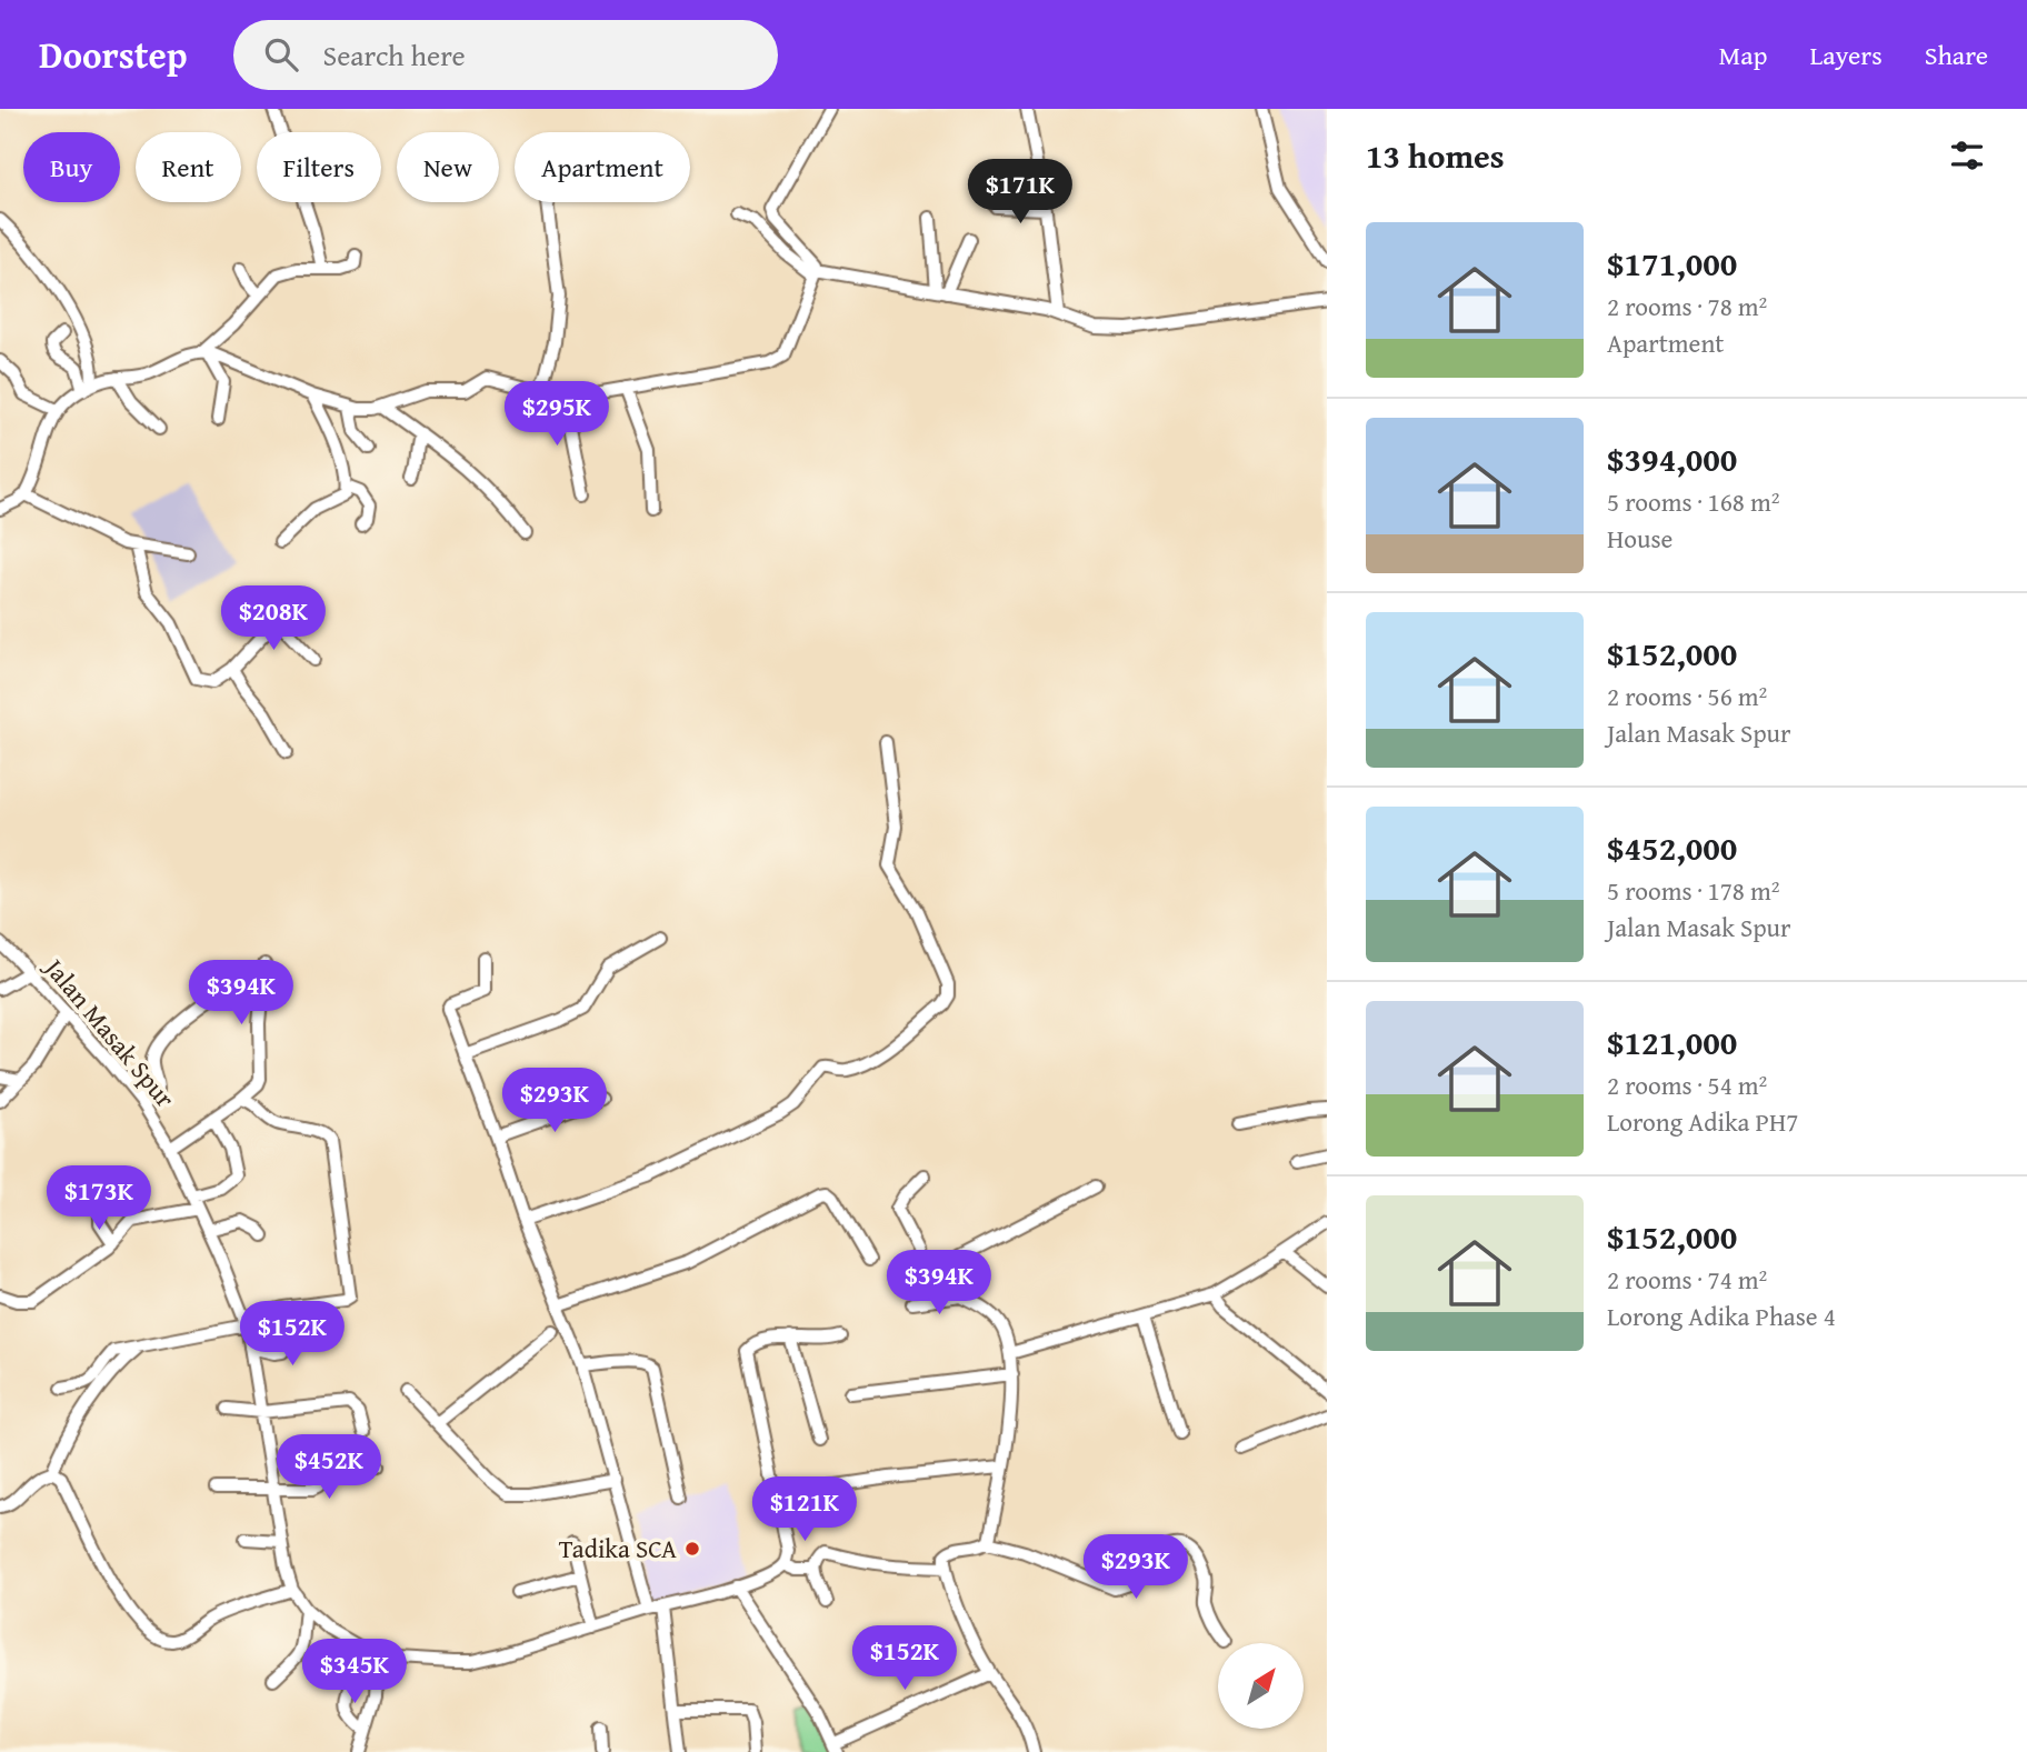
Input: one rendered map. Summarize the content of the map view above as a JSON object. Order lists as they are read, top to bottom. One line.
{"streets":{"street":["Jalan Masak Spur"]},"places":["Tadika SCA"],"north":"top right","page":{"header":"Doorstep","search":"Search here","nav":["Map","Layers","Share"],"heading":"13 homes","chip":["Buy","Rent","Filters","New","Apartment"],"price":["$171K","$295K","$208K","$394K","$293K","$173K","$394K","$152K","$452K","$121K","$293K","$152K","$345K"],"list":[{"name":"$171,000","note":"2 rooms · 78 m² · Apartment"},{"name":"$394,000","note":"5 rooms · 168 m² · House"},{"name":"$152,000","note":"2 rooms · 56 m² · Jalan Masak Spur"},{"name":"$452,000","note":"5 rooms · 178 m² · Jalan Masak Spur"},{"name":"$121,000","note":"2 rooms · 54 m² · Lorong Adika PH7"},{"name":"$152,000","note":"2 rooms · 74 m² · Lorong Adika Phase 4"}]}}
